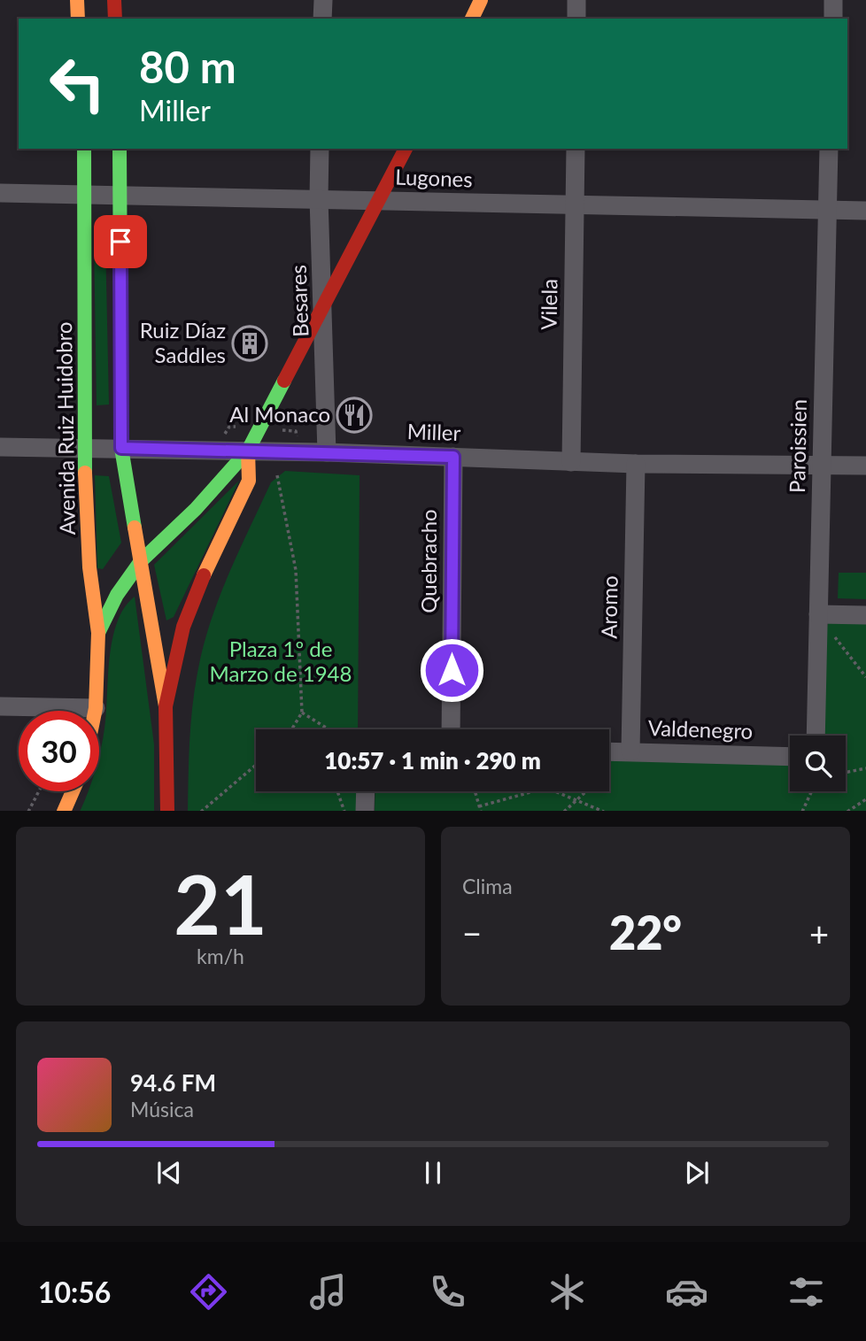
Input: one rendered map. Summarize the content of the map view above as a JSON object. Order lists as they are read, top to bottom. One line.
{"streets":{"main road":["Avenida Ruiz Huidobro"],"street":["Lugones","Besares","Vilela","Miller","Paroissien","Quebracho","Aromo","Valdenegro"]},"crossings":[["Lugones","Besares"],["Lugones","Vilela"],["Lugones","Avenida Ruiz Huidobro"],["Lugones","Paroissien"],["Besares","Miller"],["Vilela","Miller"],["Avenida Ruiz Huidobro","Miller"],["Miller","Paroissien"],["Miller","Quebracho"],["Miller","Aromo"],["Aromo","Valdenegro"]],"parks":["Plaza 1º de Marzo de 1948"],"places":{"building":["Ruiz Díaz Saddles"],"restaurant":["Al Monaco"]},"page":{"turn":["80 m","Miller"],"limit":"30","trip":"10:57 · 1 min · 290 m","tile":[["21","km/h"],"Clima"],"heat":["−","22°","+"],"song":["94.6 FM","Música"],"tabs":"10:56"}}
